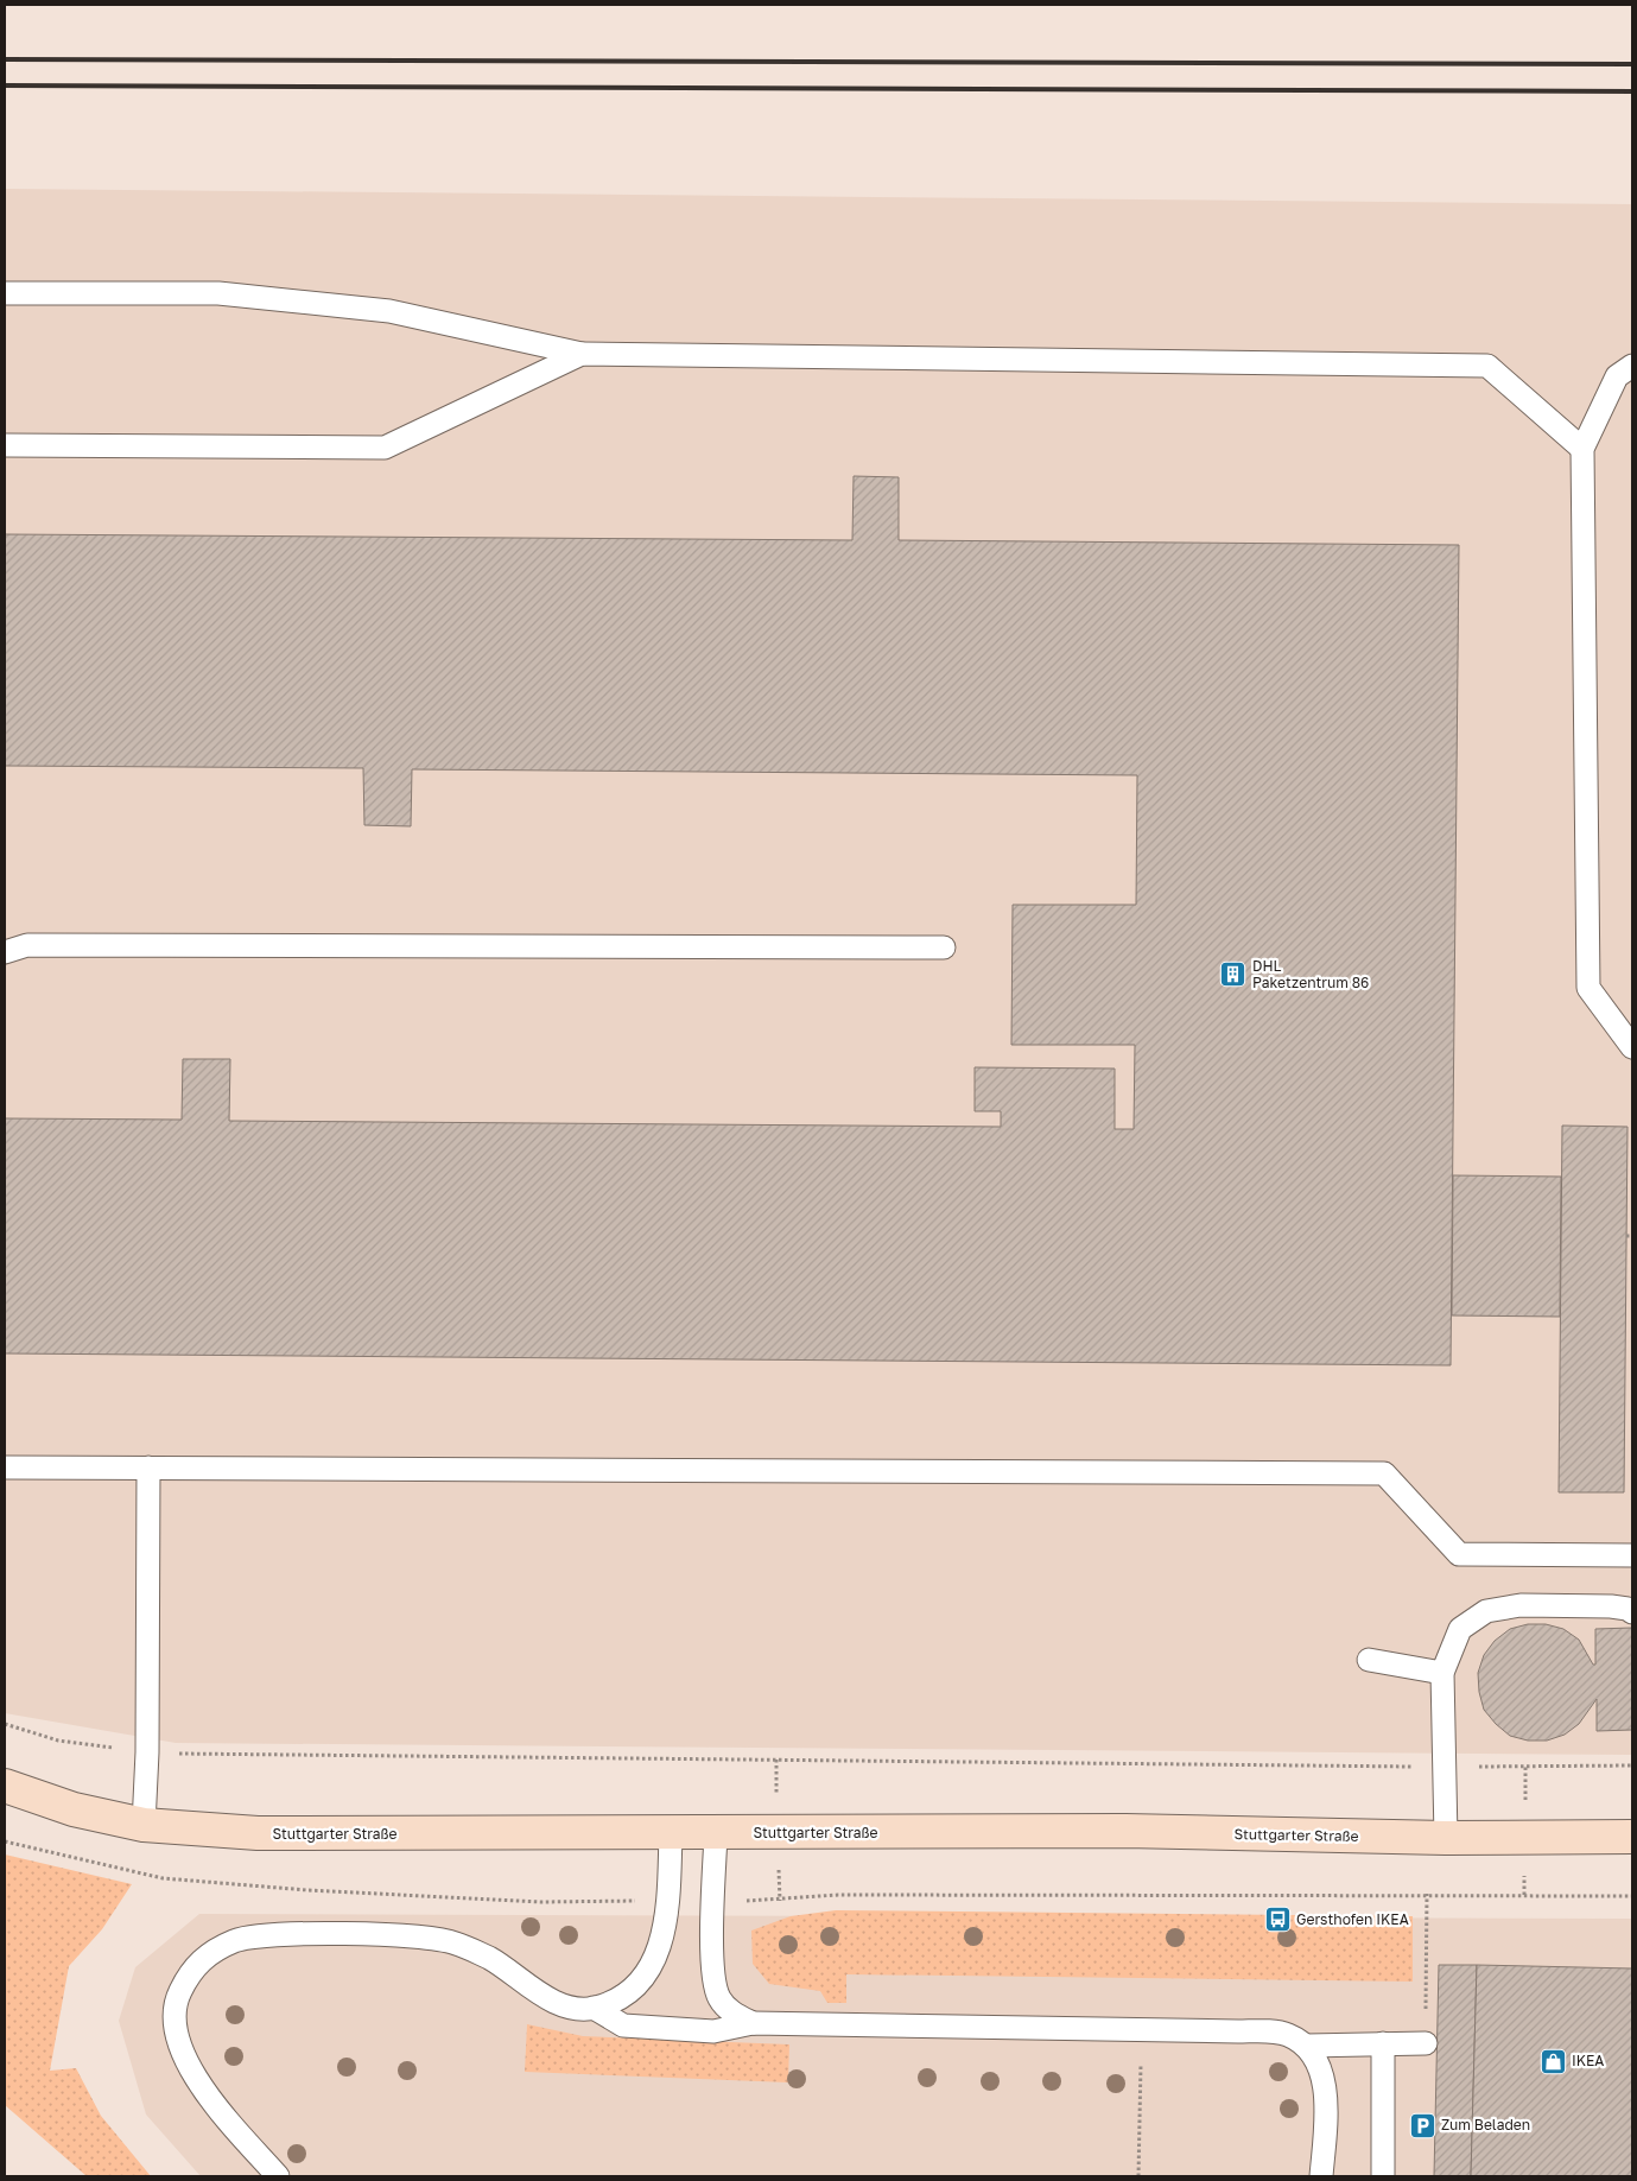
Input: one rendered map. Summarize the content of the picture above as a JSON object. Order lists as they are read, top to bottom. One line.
{"streets":{"street":["Stuttgarter Straße"]},"places":{"building":["DHL Paketzentrum 86"],"bus stop":["Gersthofen IKEA"],"shop":["IKEA"],"parking":["Zum Beladen"]}}
